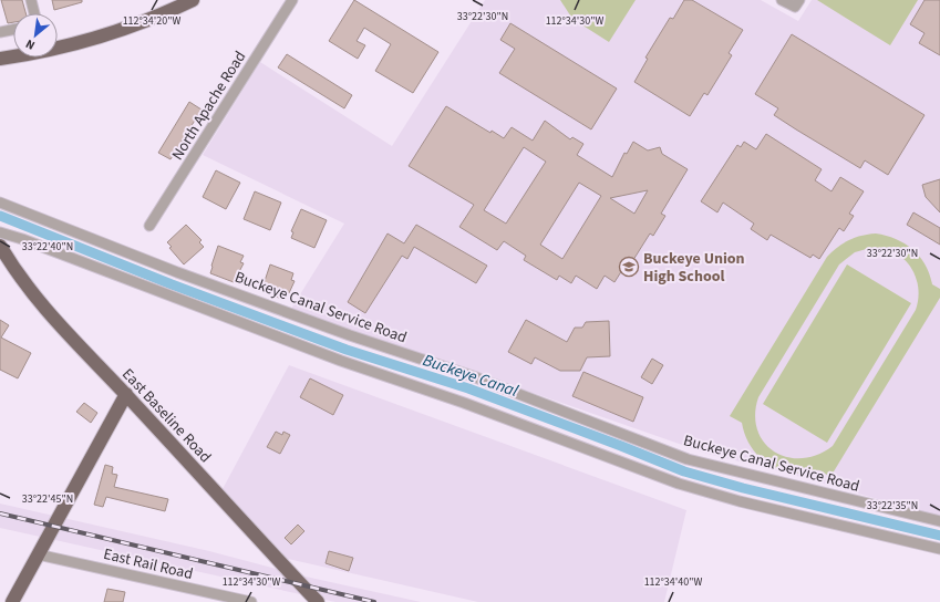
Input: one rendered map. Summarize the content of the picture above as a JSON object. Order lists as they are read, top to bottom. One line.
{"streets":{"main road":["East Baseline Road"],"street":["North Apache Road","Buckeye Canal Service Road","East Rail Road"]},"water":["Buckeye Canal"],"places":{"school or university":["Buckeye Union High School"]},"north":"bottom left","coordinates":["33°22'30\"N","112°34'20\"W","112°34'30\"W","33°22'40\"N","33°22'45\"N","33°22'35\"N","112°34'40\"W"]}
